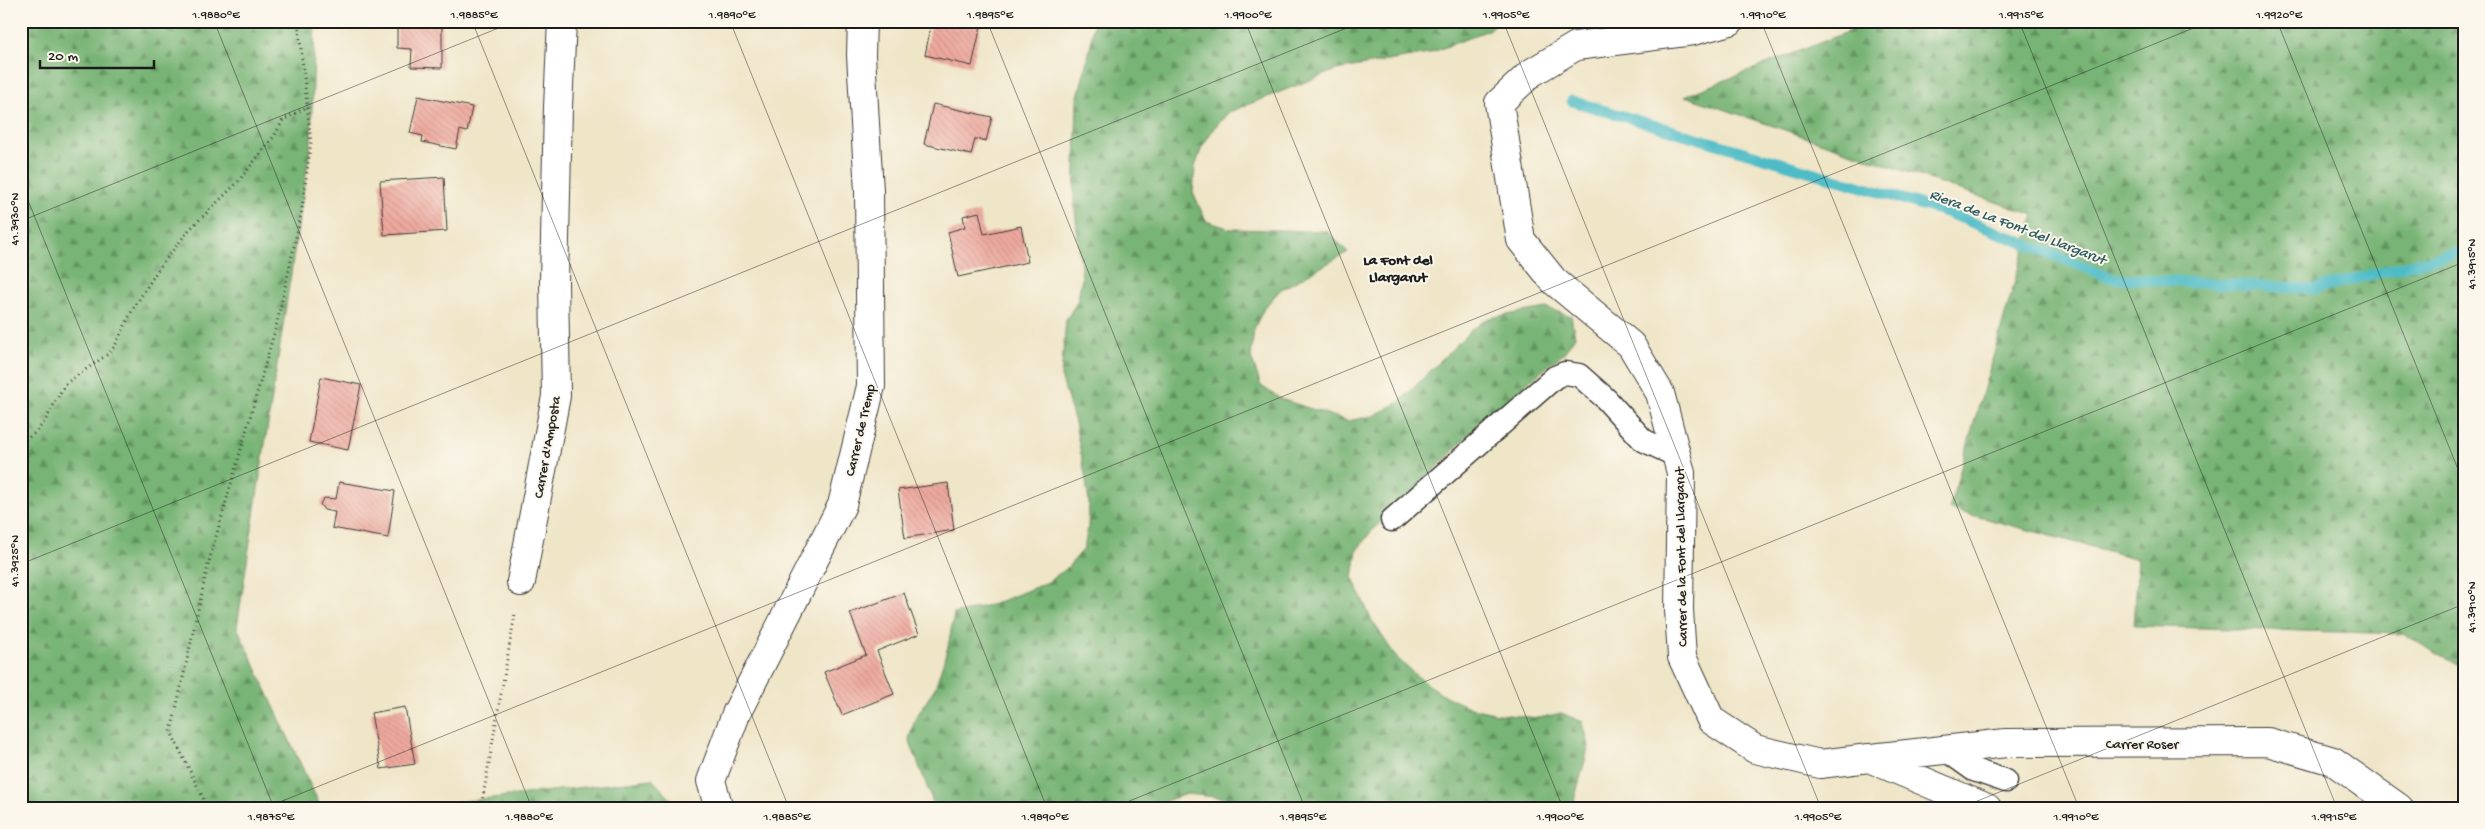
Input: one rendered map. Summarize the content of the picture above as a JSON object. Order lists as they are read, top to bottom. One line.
{"streets":{"street":["Carrer de Tremp","Carrer d'Amposta","Carrer de la Font del Llargarut","Carrer Roser"]},"crossings":[["Carrer de la Font del Llargarut","Carrer Roser"]],"districts":["La Font del Llargarut"],"water":["Riera de La Font del Llargarut"],"scale_bar":"20 m","coordinates":["1.9880°E","1.9885°E","1.9890°E","1.9895°E","1.9900°E","1.9905°E","1.9910°E","1.9915°E","1.9920°E","41.3930°N","41.3915°N","41.3925°N","41.3910°N","1.9875°E"]}
